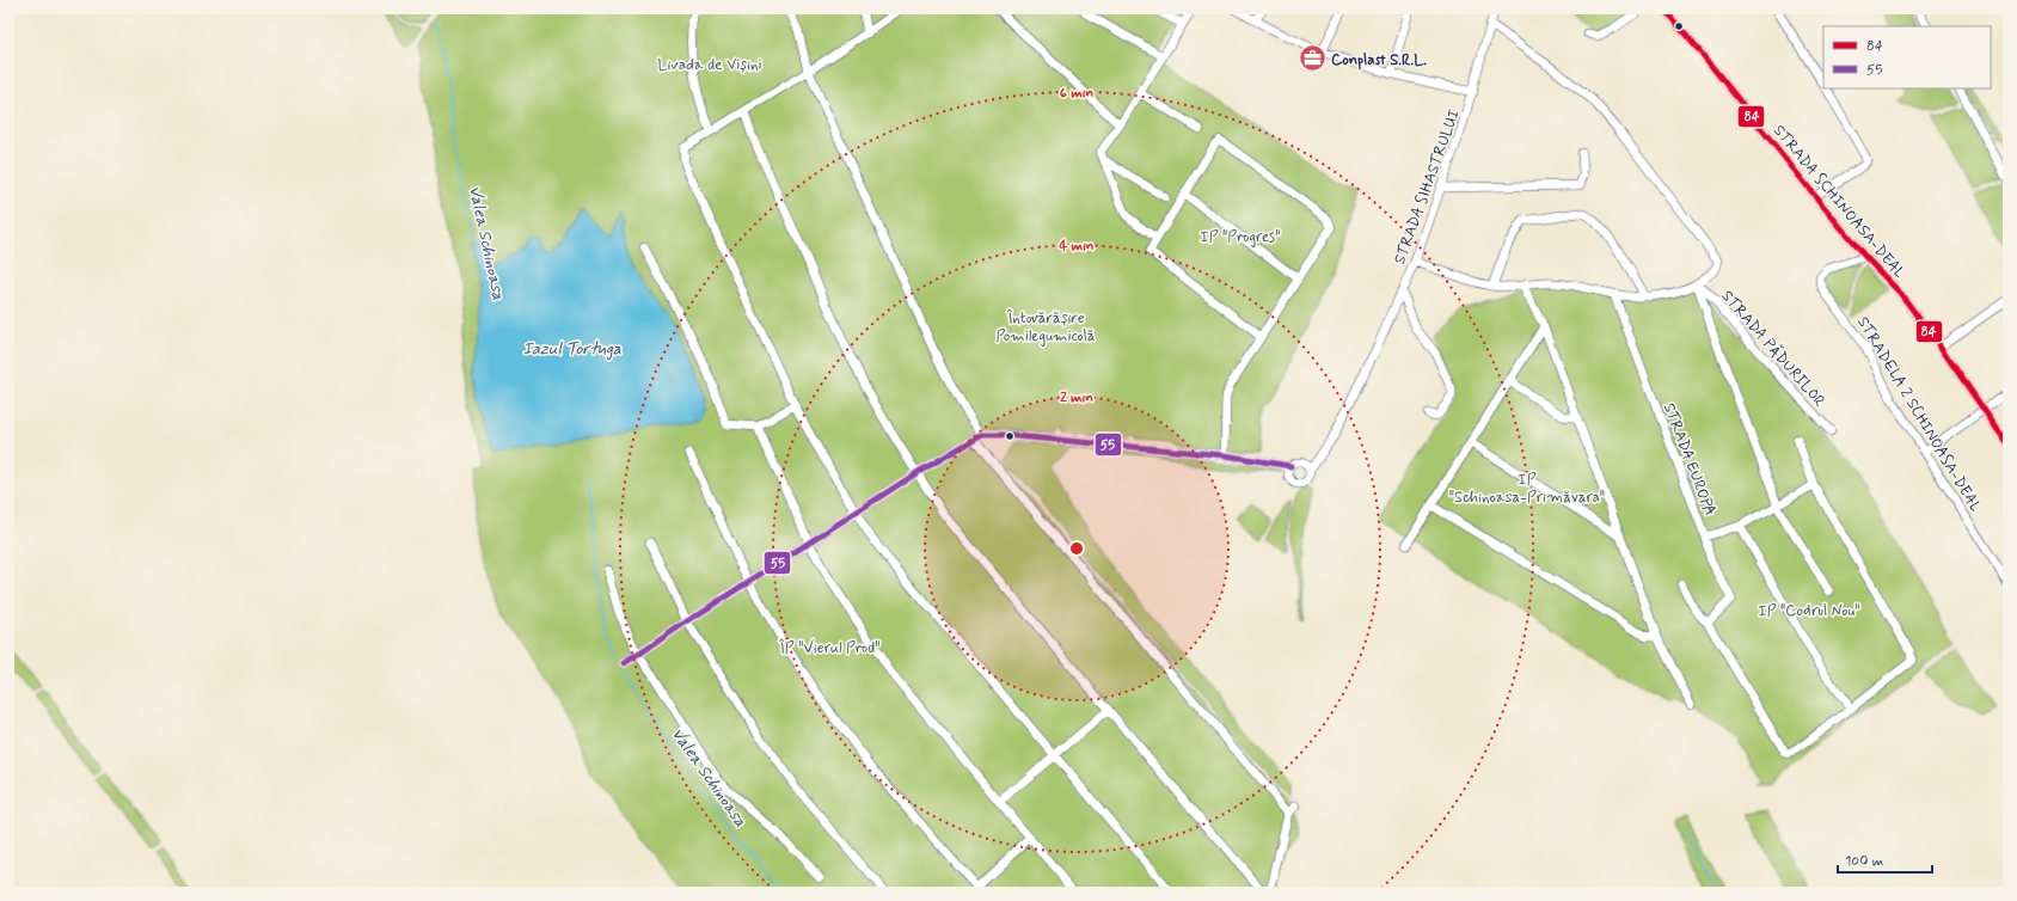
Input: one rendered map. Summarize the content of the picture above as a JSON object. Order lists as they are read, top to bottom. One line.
{"streets":{"street":["STRADA SIHASTRULUI","STRADA SCHINOASA-DEAL","STRADA PĂDURILOR","STRADELA 2 SCHINOASA-DEAL","STRADA EUROPA"]},"crossings":[["STRADA SIHASTRULUI","STRADA PĂDURILOR"],["STRADA SCHINOASA-DEAL","STRADELA 2 SCHINOASA-DEAL"],["STRADA PĂDURILOR","STRADA EUROPA"]],"water":["Valea Schinoasa","Iazul Tortuga"],"parks":["Livada de Vișini","IP \"Progres\"","Întovărășire Pomilegumicolă","IP \"Schinoasa-Primăvara\"","IP \"Codrul Nou\"","ÎP \"Vierul Prod\""],"places":{"office":["Conplast S.R.L."]},"lines":["transit line 84","transit line 55"],"legend":["84","55"],"scale_bar":"100 m","rings":["6 min","4 min","2 min"]}
